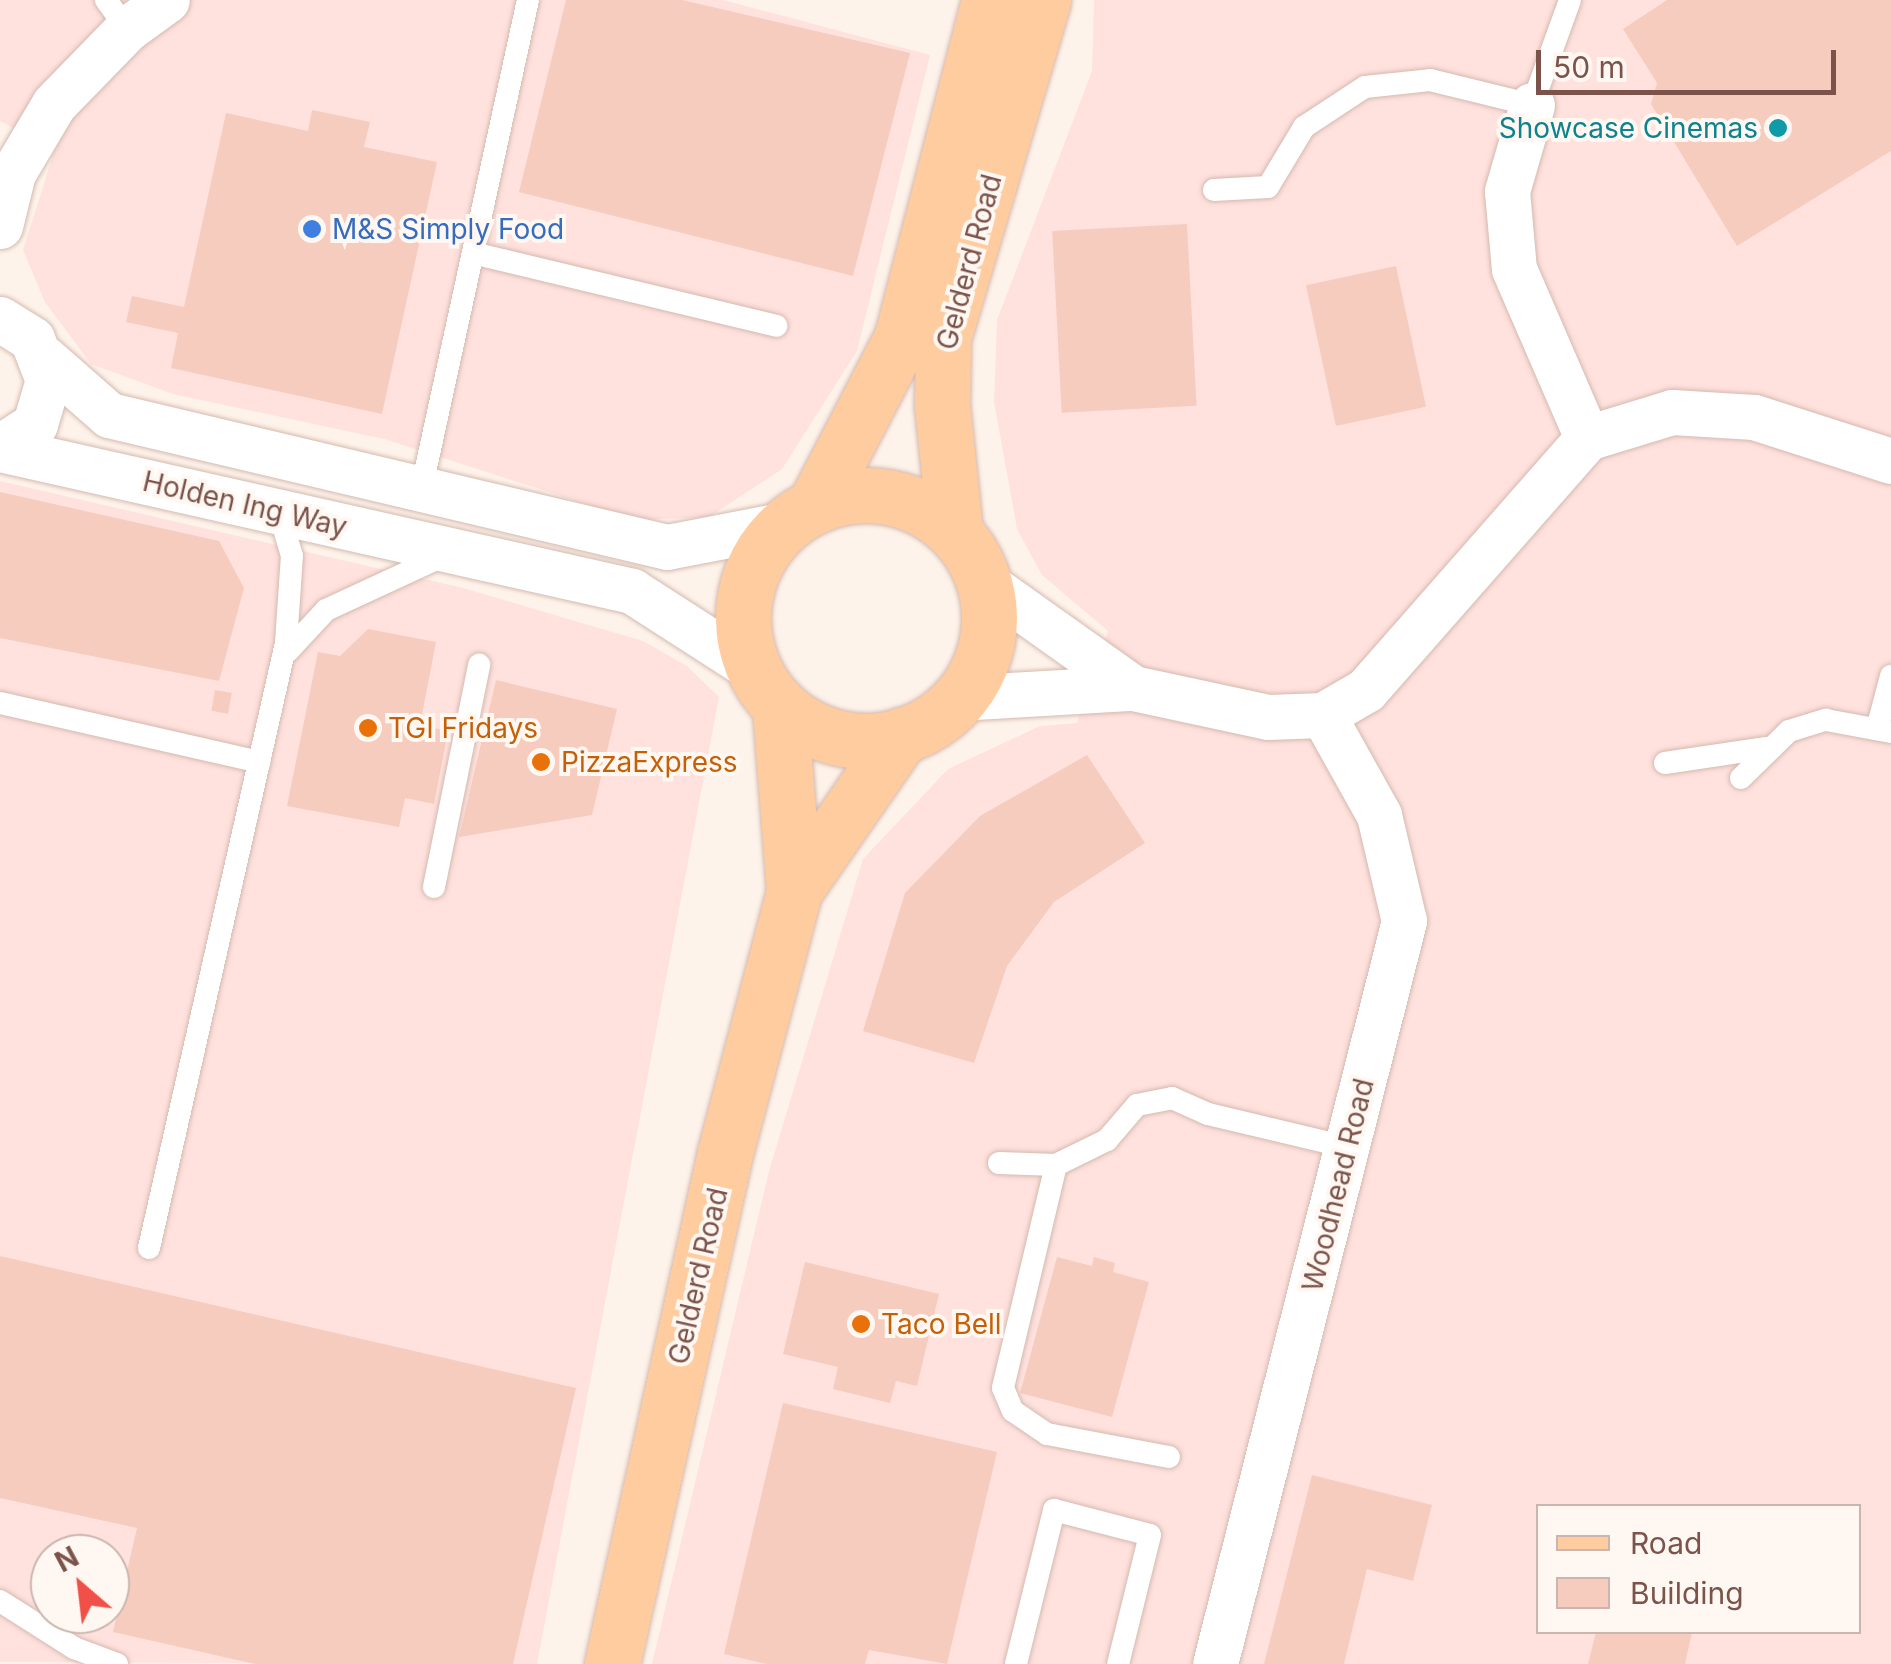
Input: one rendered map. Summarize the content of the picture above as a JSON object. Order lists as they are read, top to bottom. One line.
{"streets":{"main road":["Gelderd Road"],"street":["Holden Ing Way","Woodhead Road"]},"crossings":[["Gelderd Road","Holden Ing Way"]],"places":["Showcase Cinemas","M&S Simply Food","TGI Fridays","PizzaExpress","Taco Bell"],"legend":["Road","Building"],"scale_bar":"50 m","north":"top left"}
